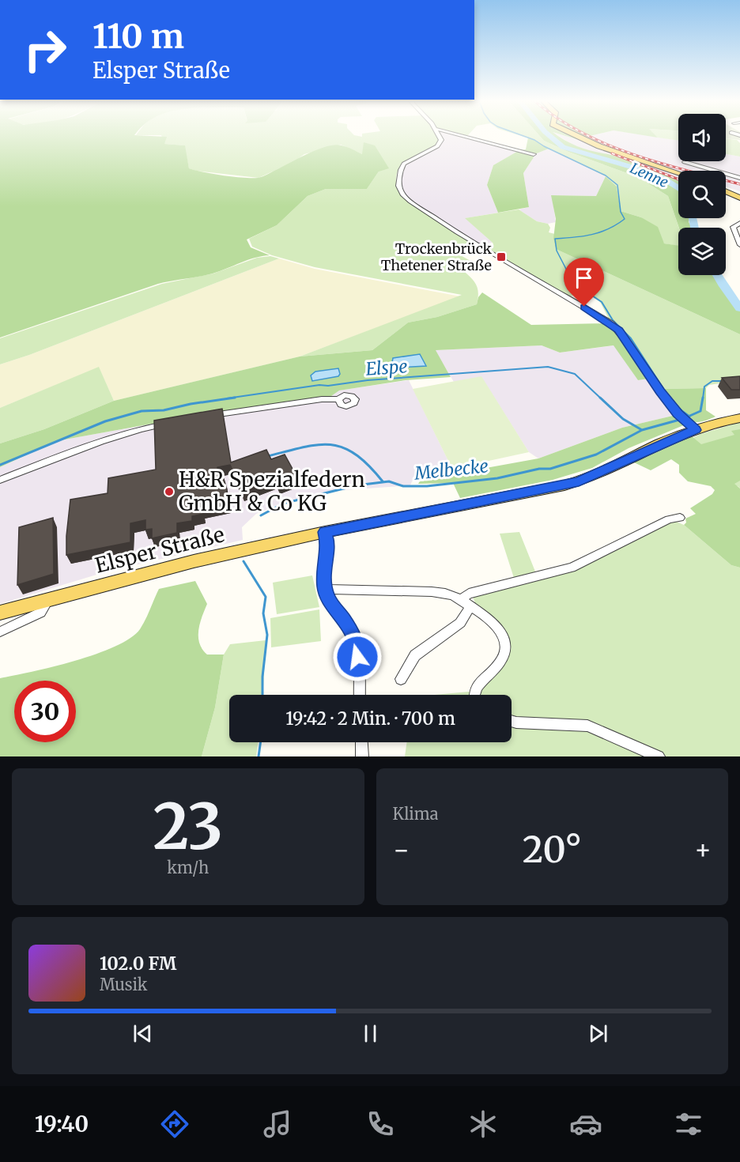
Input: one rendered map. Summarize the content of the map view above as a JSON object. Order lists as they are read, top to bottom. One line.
{"streets":{"main road":["Elsper Straße"]},"water":["Lenne","Elspe","Melbecke"],"places":{"transit":["Trockenbrück Thetener Straße"],"other":["H&R Spezialfedern GmbH & Co KG"]},"page":{"turn":["110 m","Elsper Straße"],"limit":"30","trip":"19:42 · 2 Min. · 700 m","tile":[["23","km/h"],"Klima"],"heat":["−","20°","+"],"song":["102.0 FM","Musik"],"tabs":"19:40"}}
